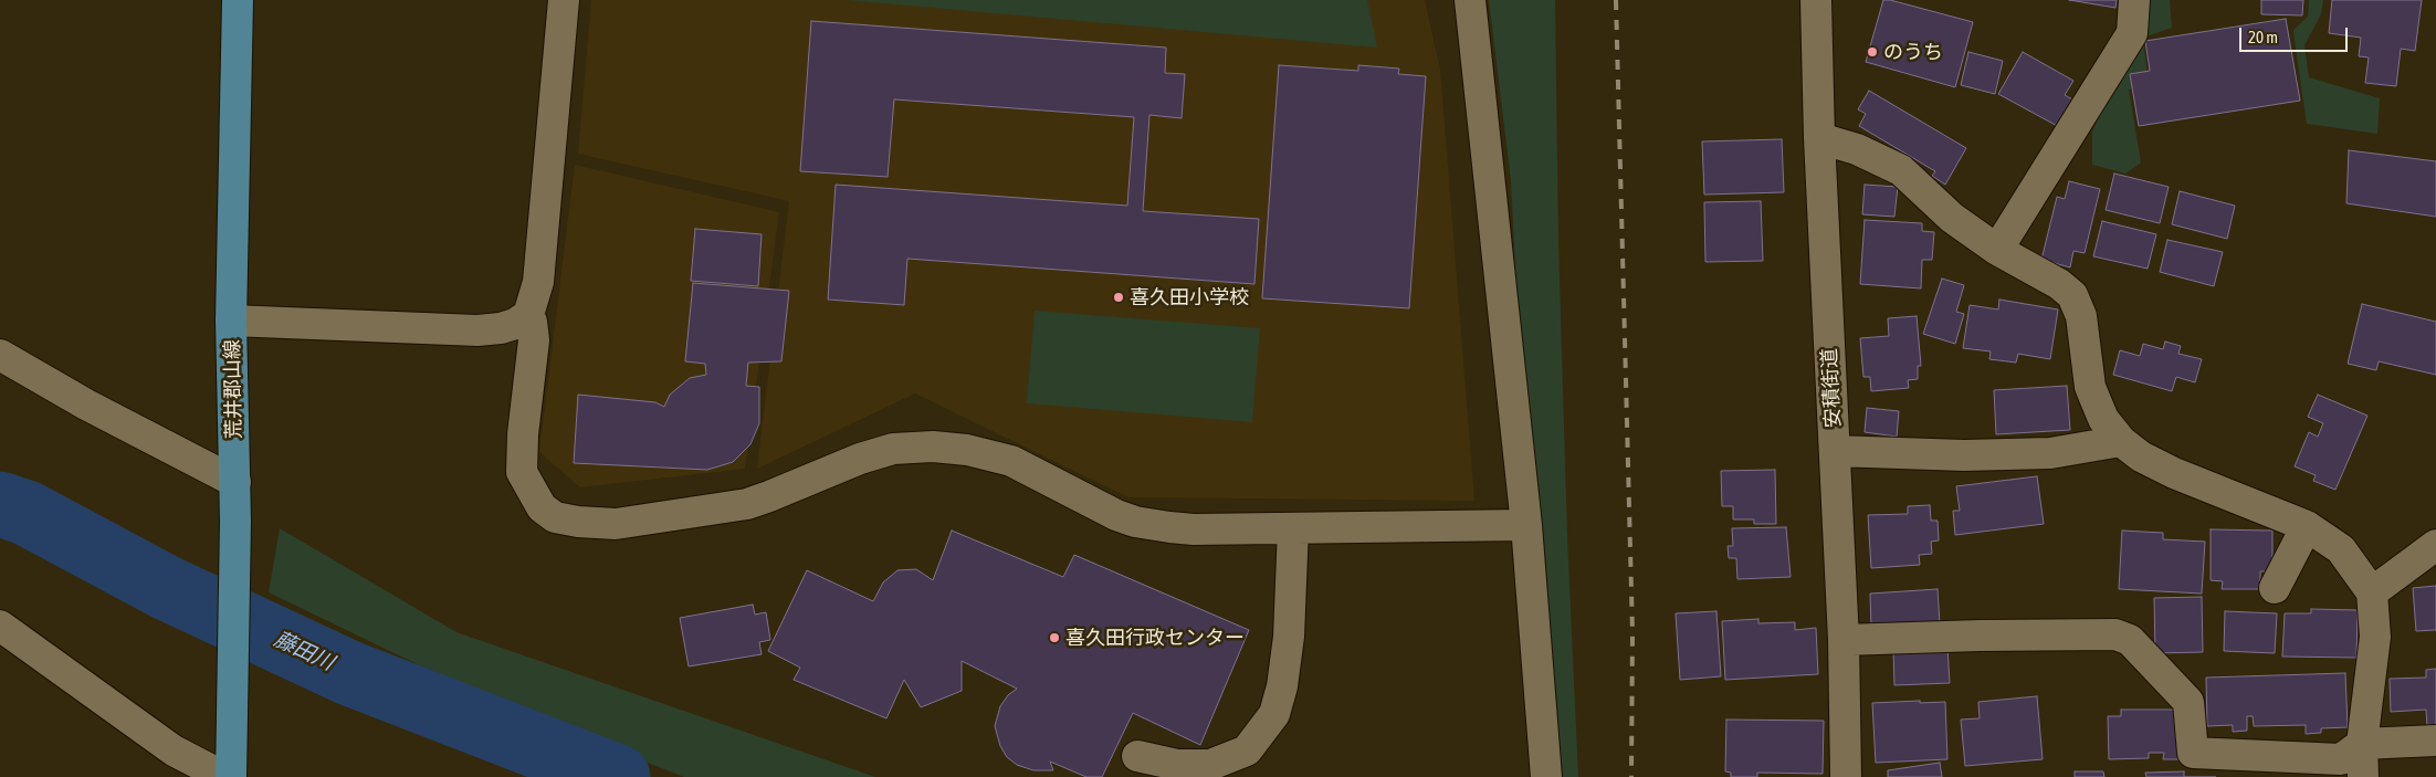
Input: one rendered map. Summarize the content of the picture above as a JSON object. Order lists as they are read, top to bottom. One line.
{"streets":{"main road":["荒井郡山線"],"street":["安積街道"]},"water":["藤田川"],"places":["のうち","喜久田小学校","喜久田行政センター"],"scale_bar":"20 m"}
